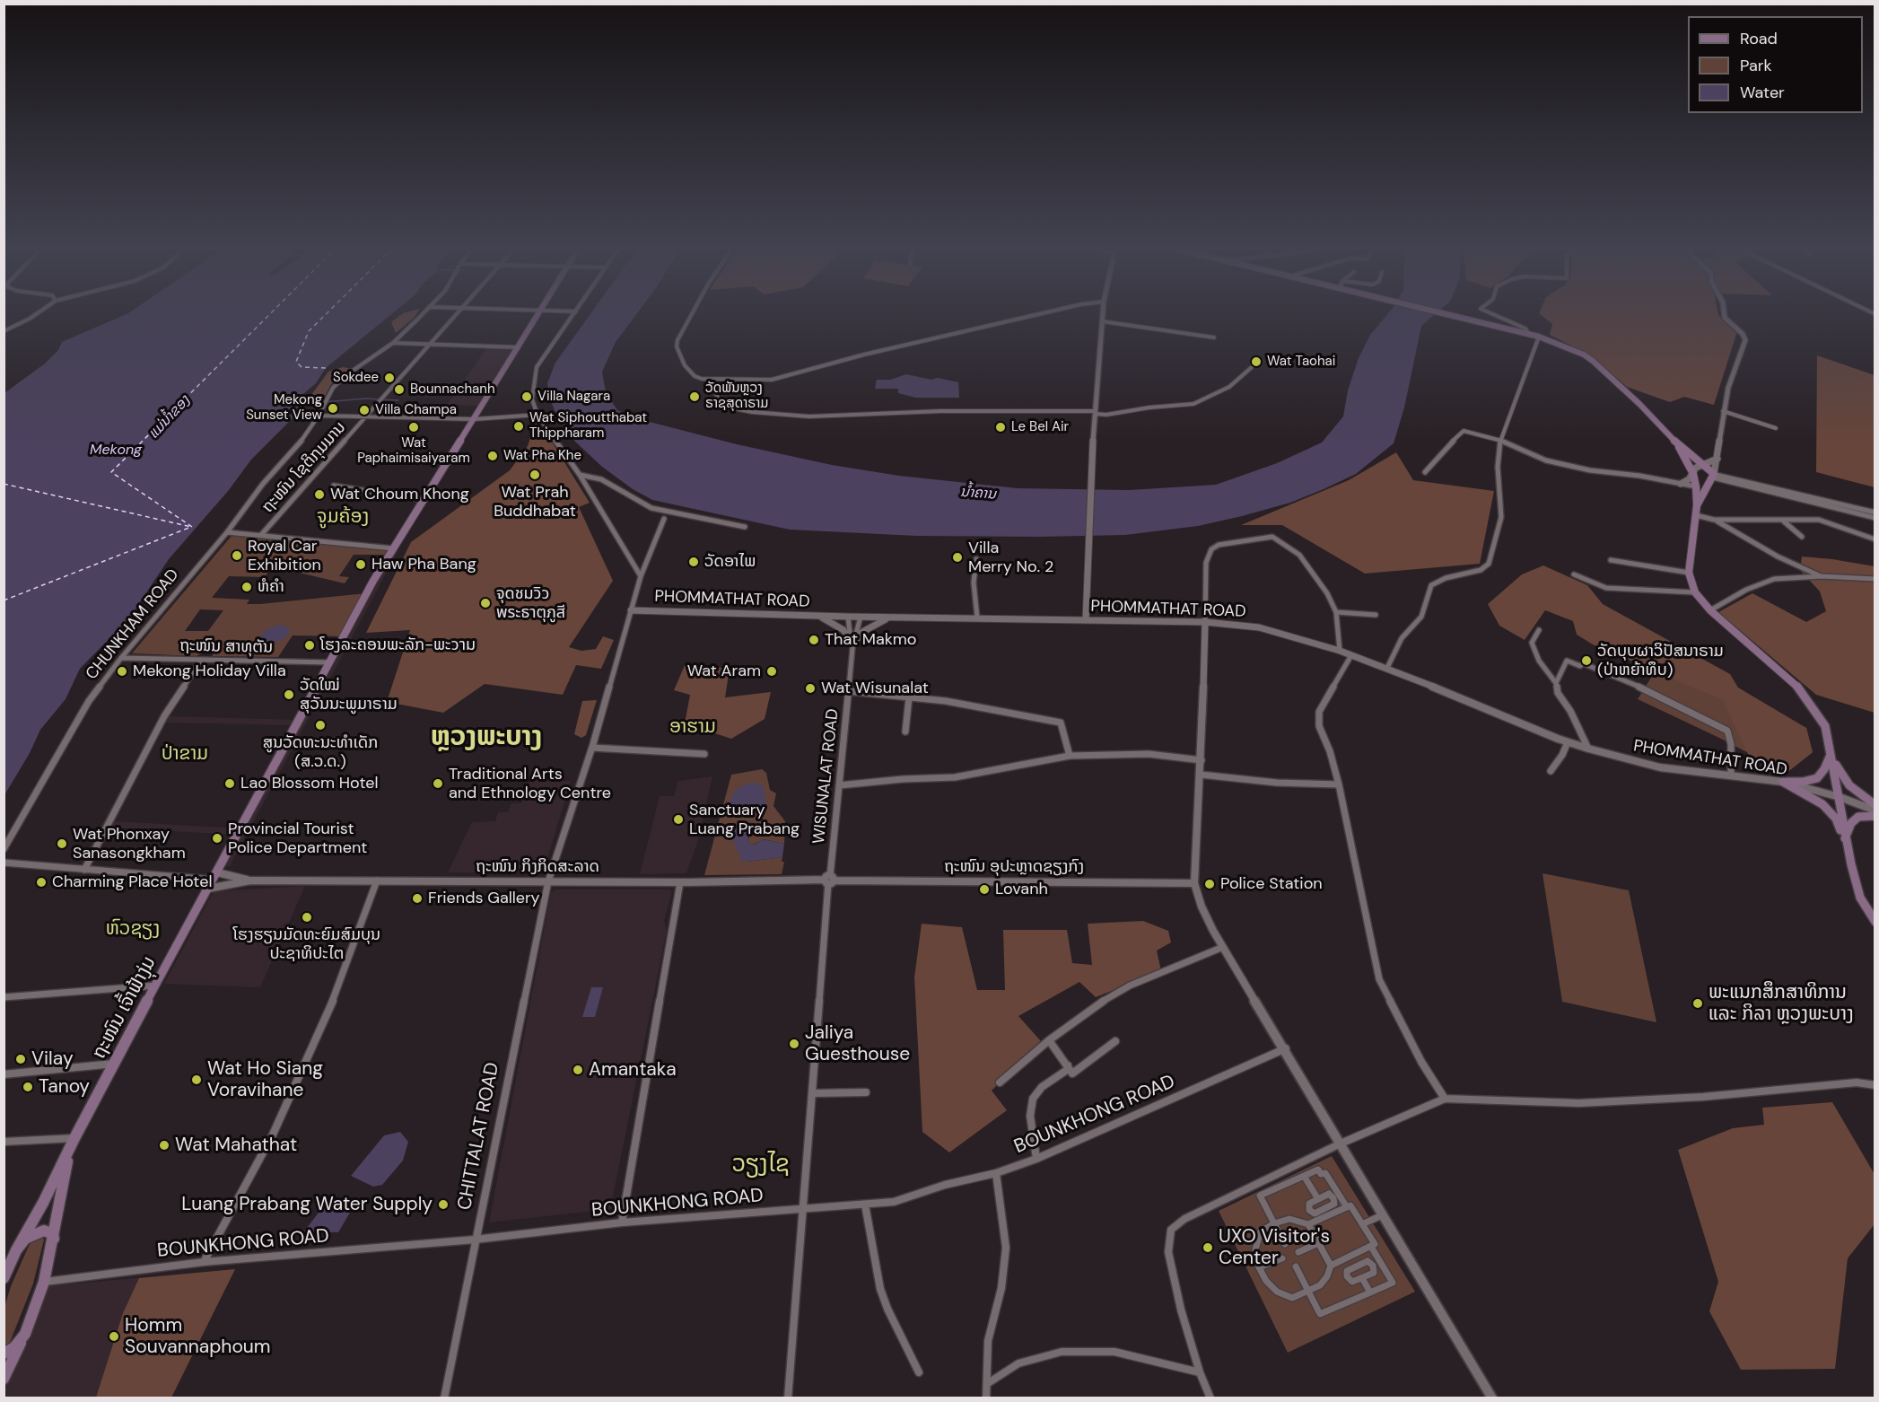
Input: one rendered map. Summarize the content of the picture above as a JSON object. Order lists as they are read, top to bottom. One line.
{"streets":{"main road":["ຖະໜົນ ເຈົ້າຟ້າງຸ່ມ"],"street":["ຖະໜົນ ໂຊຕິກຸມມານ","PHOMMATHAT ROAD","CHUNKHAM ROAD","ຖະໜົນ ສາທຸຕັນ","WISUNALAT ROAD","ຖະໜົນ ກິງກິດສະລາດ","ຖະໜົນ ອຸປະຫຼາດຊຽງກົງ","BOUNKHONG ROAD","CHITTALAT ROAD"]},"crossings":[["PHOMMATHAT ROAD","WISUNALAT ROAD"],["PHOMMATHAT ROAD","CHITTALAT ROAD"],["CHUNKHAM ROAD","ຖະໜົນ ສາທຸຕັນ"],["ຖະໜົນ ສາທຸຕັນ","ຖະໜົນ ເຈົ້າຟ້າງຸ່ມ"],["WISUNALAT ROAD","ຖະໜົນ ກິງກິດສະລາດ"],["WISUNALAT ROAD","ຖະໜົນ ອຸປະຫຼາດຊຽງກົງ"],["WISUNALAT ROAD","BOUNKHONG ROAD"],["ຖະໜົນ ກິງກິດສະລາດ","ຖະໜົນ ອຸປະຫຼາດຊຽງກົງ"],["ຖະໜົນ ກິງກິດສະລາດ","CHITTALAT ROAD"],["ຖະໜົນ ເຈົ້າຟ້າງຸ່ມ","BOUNKHONG ROAD"],["BOUNKHONG ROAD","CHITTALAT ROAD"]],"districts":["ຈູມຄ້ອງ","ອາຮາມ","ຫຼວງພະບາງ","ປ່າຂາມ","ຫົວຊຽງ","ວຽງໄຊ"],"water":["ແມ່ນ້ຳຂອງ","Mekong","ນ້ຳຄານ"],"places":["Wat Taohai","Sokdee","Bounnachanh","Villa Nagara","ວັດພັນຫຼວງ ຣາຊສຸດາຣາມ","Mekong Sunset View","Villa Champa","Wat Siphoutthabat Thippharam","Wat Paphaimisaiyaram","Le Bel Air","Wat Pha Khe","Wat Prah Buddhabat","Wat Choum Khong","Royal Car Exhibition","Villa Merry No. 2","ວັດອາໄພ","Haw Pha Bang","ຫໍຄຳ","จุดชมวิว พระธาตุภูสี","That Makmo","ໂຮງລະຄອນພະລັກ-ພະวาม","ວັດບຸບຜາວິປັສນາຣາມ (ປ່າຫຍ້າທຶບ)","Mekong Holiday Villa","Wat Aram","Wat Wisunalat","ວັດໃໝ່ ສຸວັນນະພູມາຣາມ","ສູນວັດທະນະທຳເດັກ (ສ.ວ.ດ.)","Lao Blossom Hotel","Traditional Arts and Ethnology Centre","Sanctuary Luang Prabang","Provincial Tourist Police Department","Wat Phonxay Sanasongkham","Charming Place Hotel","Police Station","Lovanh","Friends Gallery","ໂຮງຮຽນມັດທະຍົມສົມບຸນ ປະຊາທິປະໄຕ","ພະແນກສຶກສາທິການ ແລະ ກິລາ ຫຼວງພະບາງ","Jaliya Guesthouse","Vilay","Amantaka","Wat Ho Siang Voravihane","Tanoy","Wat Mahathat","Luang Prabang Water Supply","UXO Visitor's Center","Homm Souvannaphoum"],"legend":["Road","Park","Water"]}
